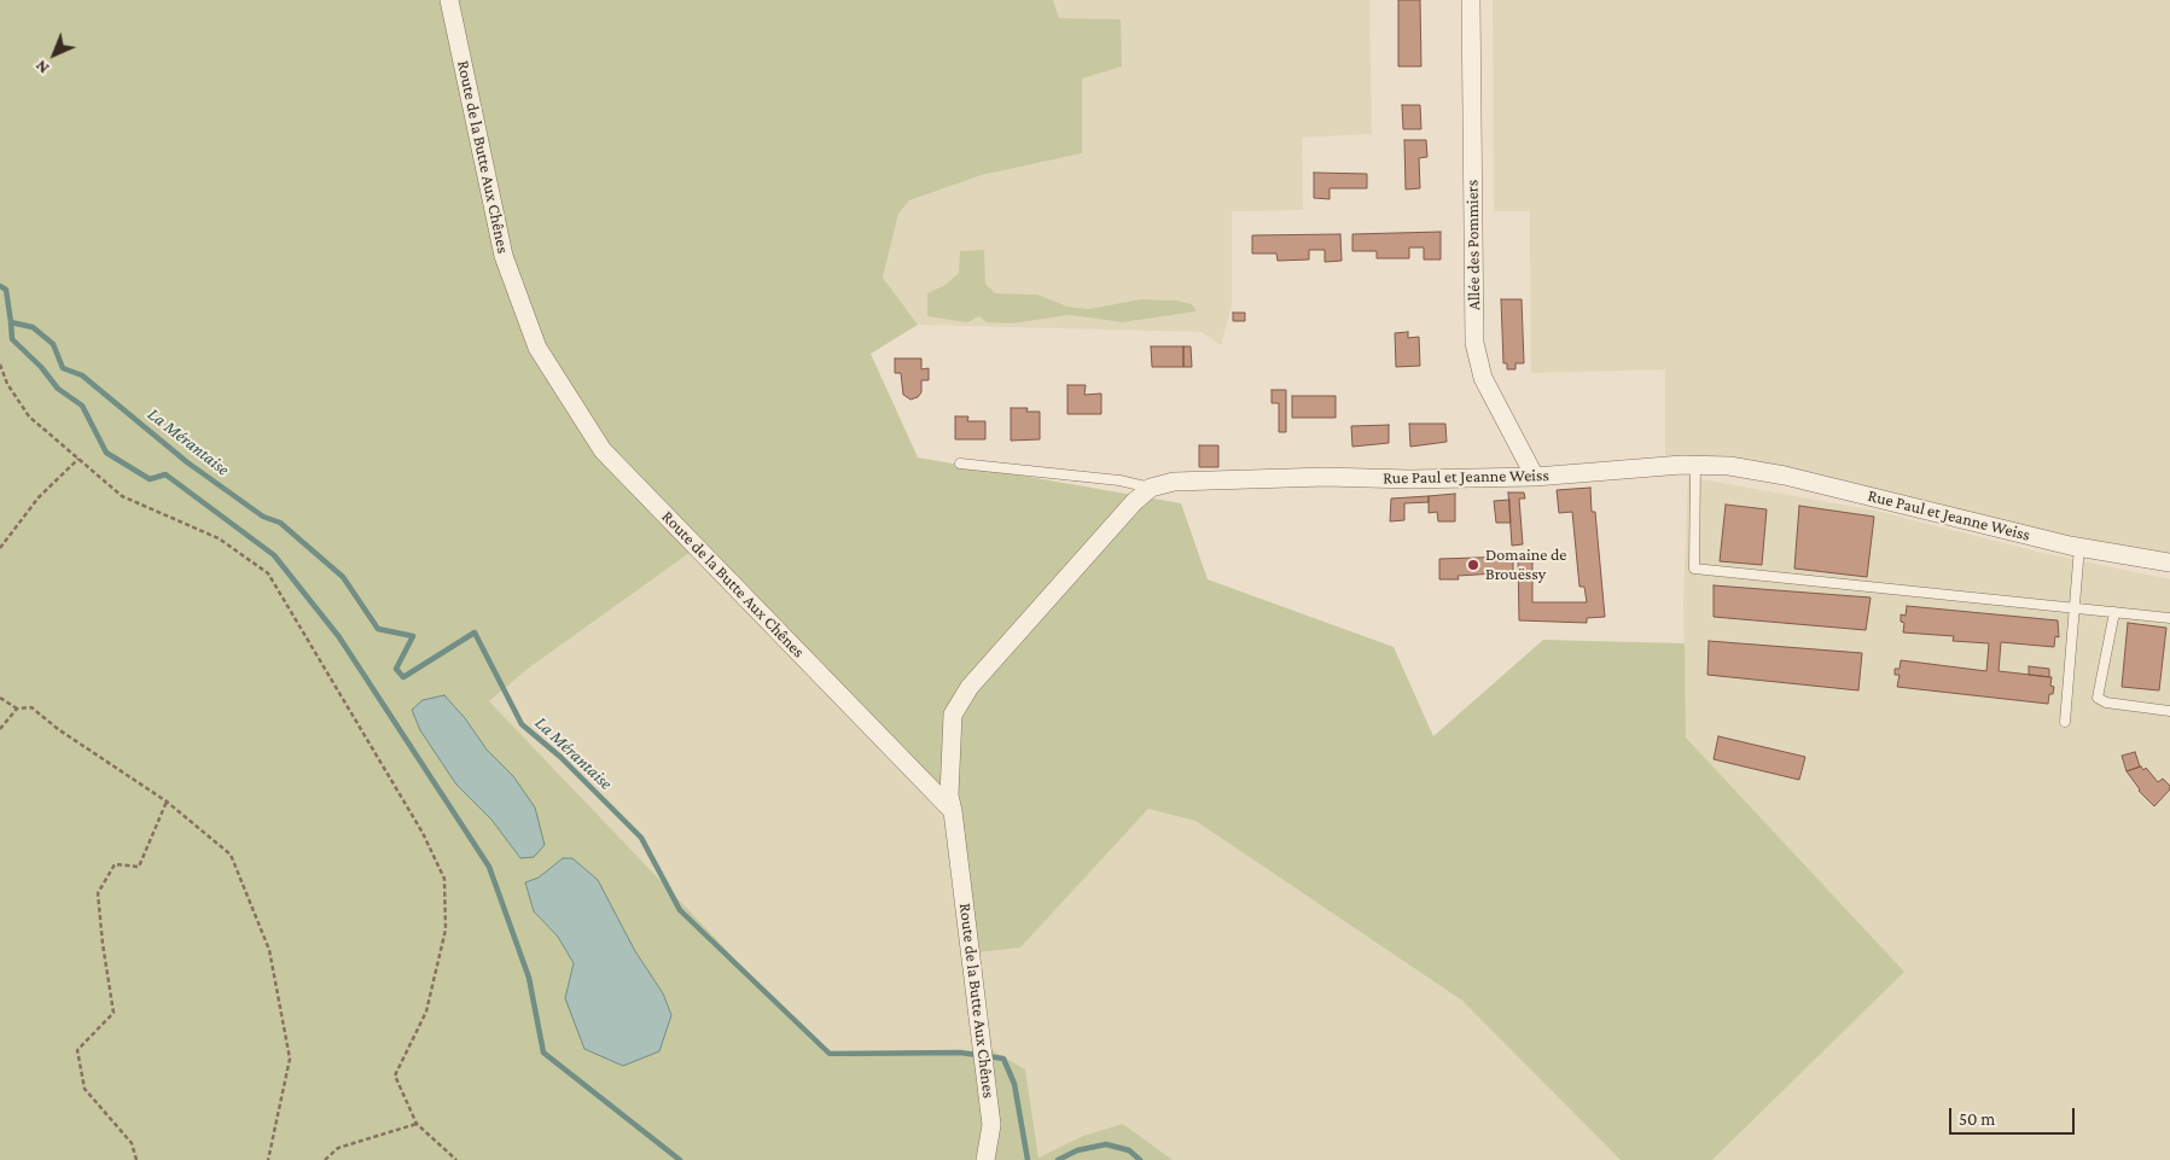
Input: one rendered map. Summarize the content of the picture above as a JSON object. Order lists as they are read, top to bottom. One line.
{"streets":{"street":["Route de la Butte Aux Chênes","Allée des Pommiers","Rue Paul et Jeanne Weiss"]},"crossings":[["Allée des Pommiers","Rue Paul et Jeanne Weiss"]],"water":["La Mérantaise"],"places":["Domaine de Brouëssy"],"scale_bar":"50 m","north":"bottom left"}
